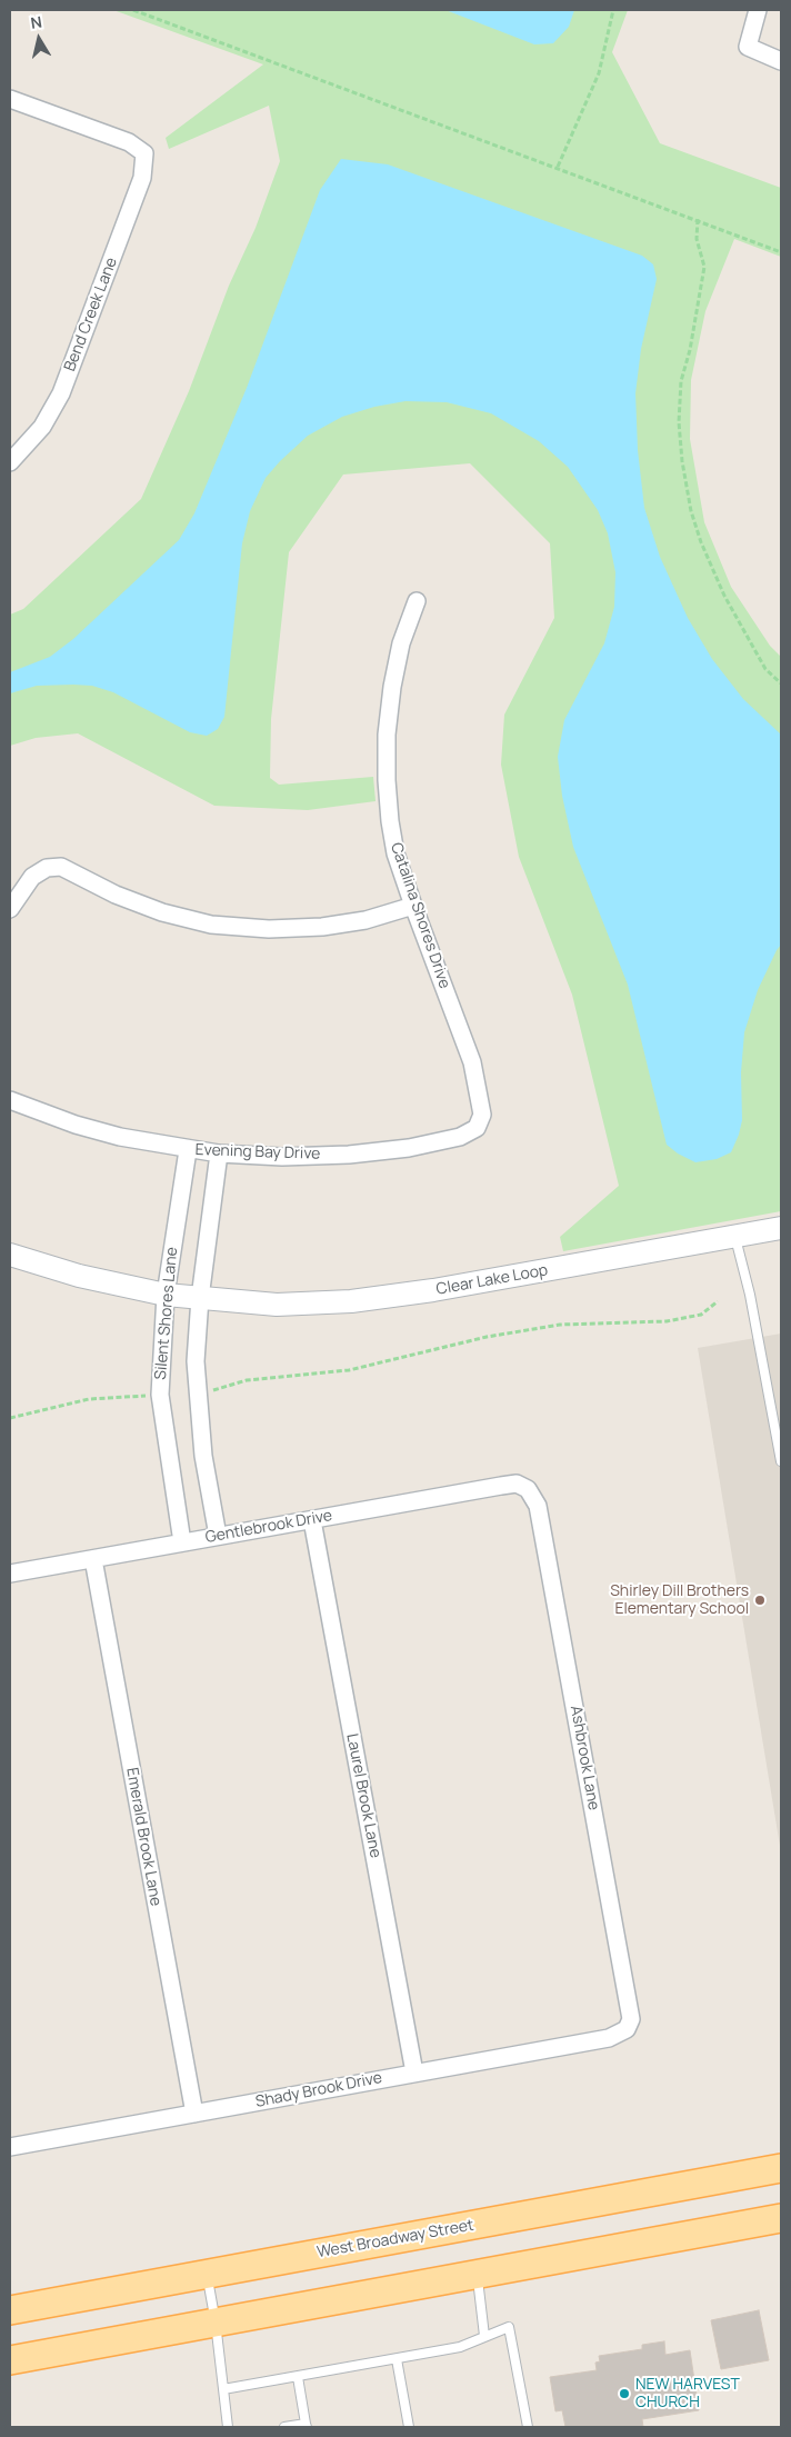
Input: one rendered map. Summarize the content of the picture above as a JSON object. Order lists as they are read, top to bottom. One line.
{"streets":{"main road":["West Broadway Street"],"street":["Bend Creek Lane","Catalina Shores Drive","Evening Bay Drive","Clear Lake Loop","Silent Shores Lane","Gentlebrook Drive","Ashbrook Lane","Laurel Brook Lane","Emerald Brook Lane","Shady Brook Drive"]},"crossings":[["Catalina Shores Drive","Evening Bay Drive"],["Evening Bay Drive","Silent Shores Lane"],["Clear Lake Loop","Silent Shores Lane"],["Silent Shores Lane","Gentlebrook Drive"],["Gentlebrook Drive","Ashbrook Lane"],["Gentlebrook Drive","Laurel Brook Lane"],["Gentlebrook Drive","Emerald Brook Lane"],["Ashbrook Lane","Shady Brook Drive"],["Laurel Brook Lane","Shady Brook Drive"],["Emerald Brook Lane","Shady Brook Drive"]],"places":["Shirley Dill Brothers Elementary School","NEW HARVEST CHURCH"],"north":"top"}
